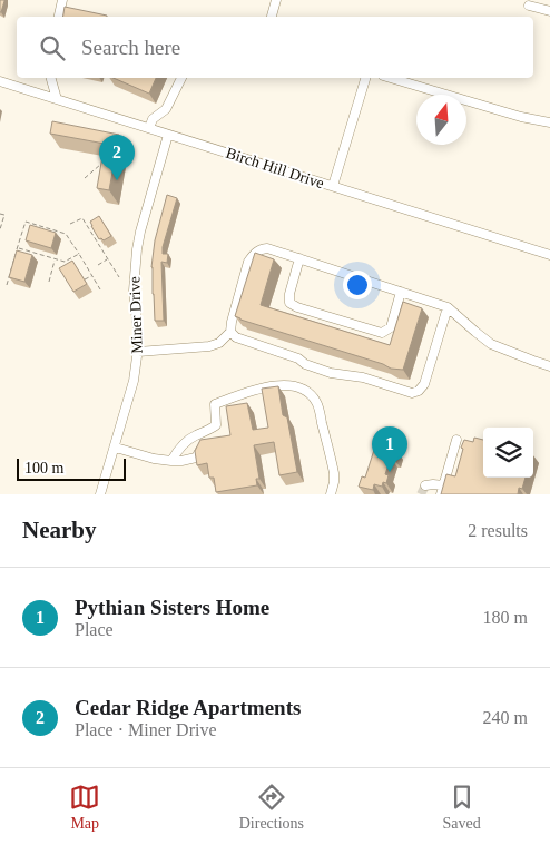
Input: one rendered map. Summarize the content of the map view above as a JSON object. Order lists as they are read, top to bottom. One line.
{"streets":{"street":["Birch Hill Drive","Miner Drive"]},"crossings":[["Birch Hill Drive","Miner Drive"]],"scale_bar":"100 m","north":"top","page":{"search":"Search here","pins":["2","1"],"scale":"100 m","heading":["Nearby","2 results"],"list":[{"mark":"1","name":"Pythian Sisters Home","note":"Place","value":"180 m"},{"mark":"2","name":"Cedar Ridge Apartments","note":"Place · Miner Drive","value":"240 m"}],"nav":["Map","Directions","Saved"]}}
